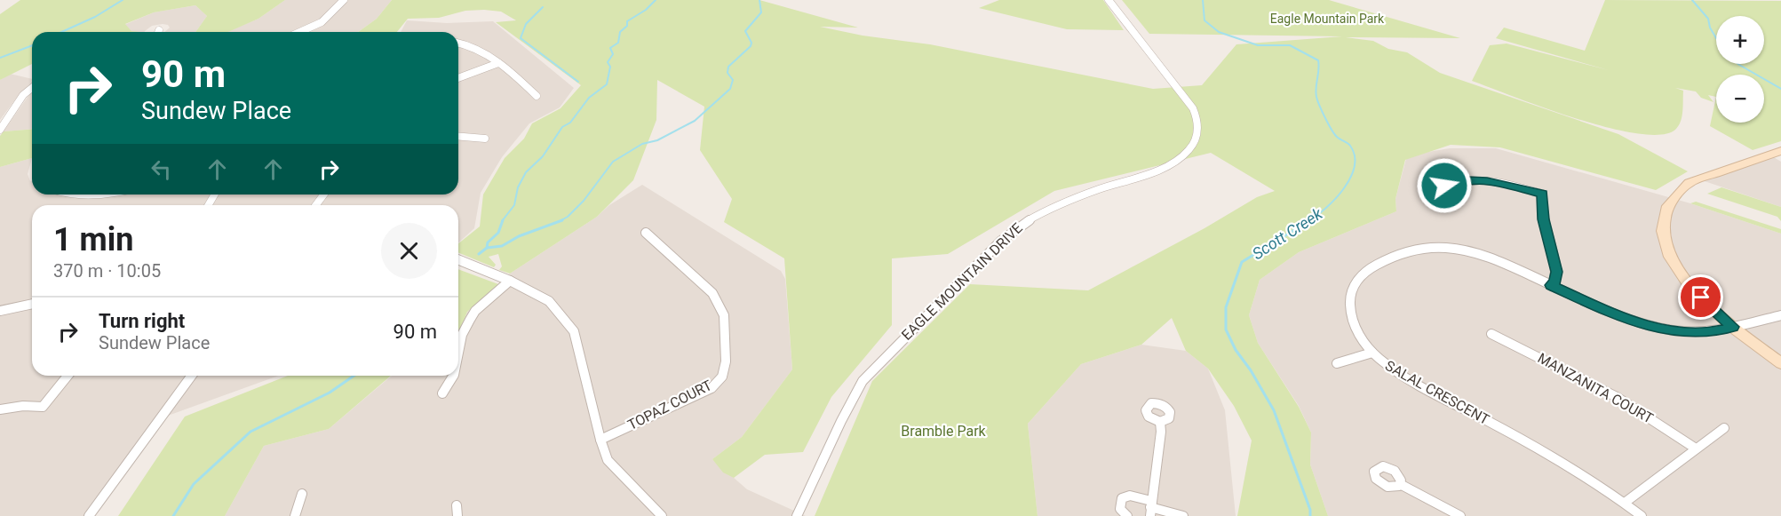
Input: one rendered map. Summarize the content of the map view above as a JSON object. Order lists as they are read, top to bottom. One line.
{"streets":{"street":["EAGLE MOUNTAIN DRIVE","MANZANITA COURT","SALAL CRESCENT","TOPAZ COURT"]},"water":["Scott Creek"],"parks":["Eagle Mountain Park","Bramble Park"],"page":{"map_buttons":["+","−"],"turn":["90 m","Sundew Place"],"heading":["1 min","370 m · 10:05"],"list":[{"name":"Turn right","note":"Sundew Place","value":"90 m"}]}}
